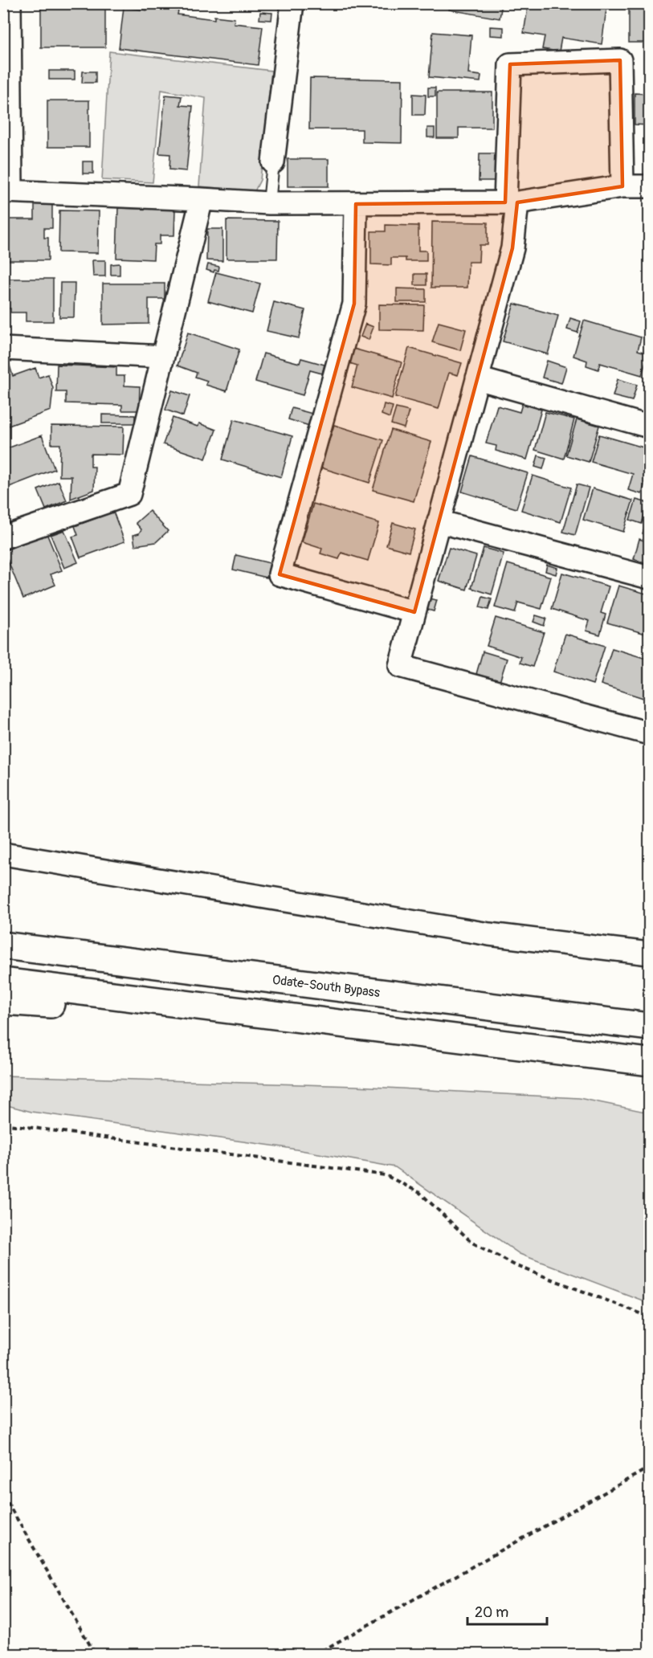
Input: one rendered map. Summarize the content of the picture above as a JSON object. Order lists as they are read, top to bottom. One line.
{"streets":{"highway":["Odate-South Bypass"]},"scale_bar":"20 m"}
